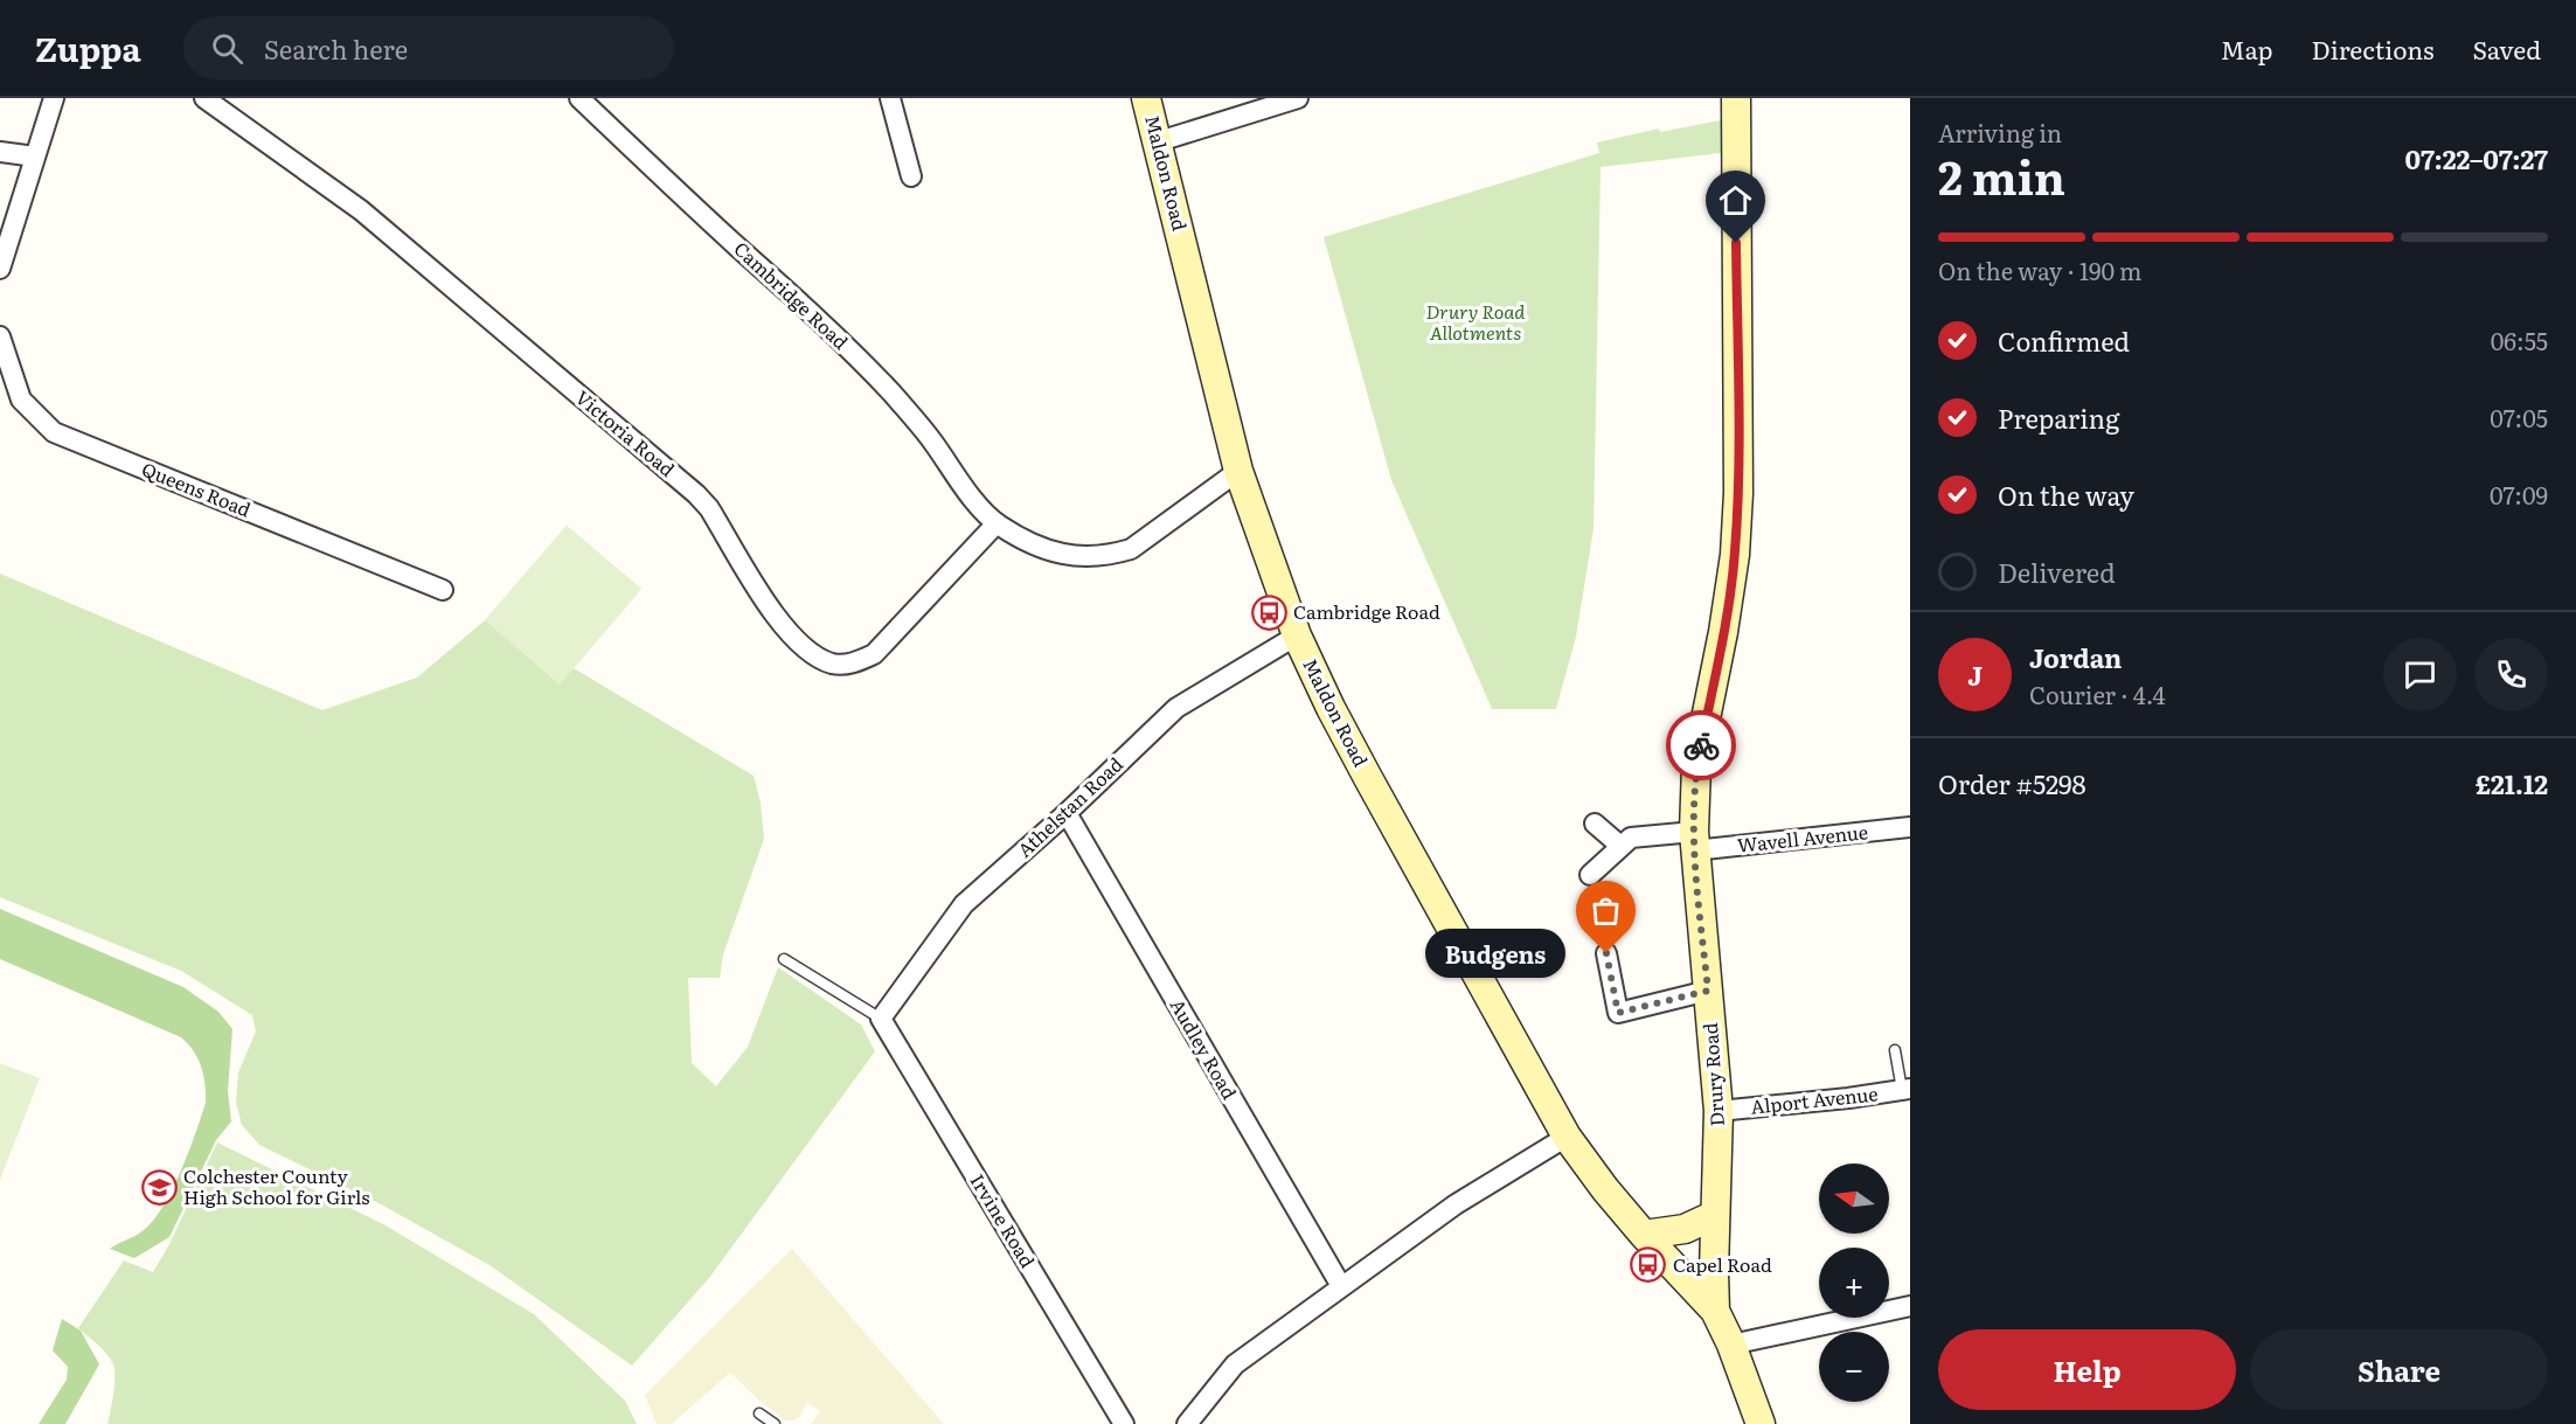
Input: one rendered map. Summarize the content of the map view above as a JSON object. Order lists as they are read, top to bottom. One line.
{"streets":{"main road":["Maldon Road","Drury Road"],"street":["Cambridge Road","Victoria Road","Queens Road","Athelstan Road","Wavell Avenue","Audley Road","Alport Avenue","Irvine Road"]},"crossings":[["Maldon Road","Cambridge Road"],["Maldon Road","Athelstan Road"],["Maldon Road","Drury Road"],["Cambridge Road","Victoria Road"],["Athelstan Road","Audley Road"],["Athelstan Road","Irvine Road"],["Wavell Avenue","Drury Road"],["Drury Road","Alport Avenue"]],"parks":["Drury Road Allotments"],"places":{"bus stop":["Cambridge Road","Capel Road"],"other":["Budgens"],"school or university":["Colchester County High School for Girls"]},"north":"left","page":{"header":"Zuppa","search":"Search here","nav":["Map","Directions","Saved"],"heading":["2 min","Arriving in","07:22–07:27"],"panel":["Jordan","Courier · 4.4","Order #5298","£21.12"],"bar":"On the way · 190 m","list":[["Confirmed","06:55"],["Preparing","07:05"],["On the way","07:09"],"Delivered"],"round":"J","bubble":"Budgens","map_buttons":["+","−"],"buttons":["Help","Share"]}}
